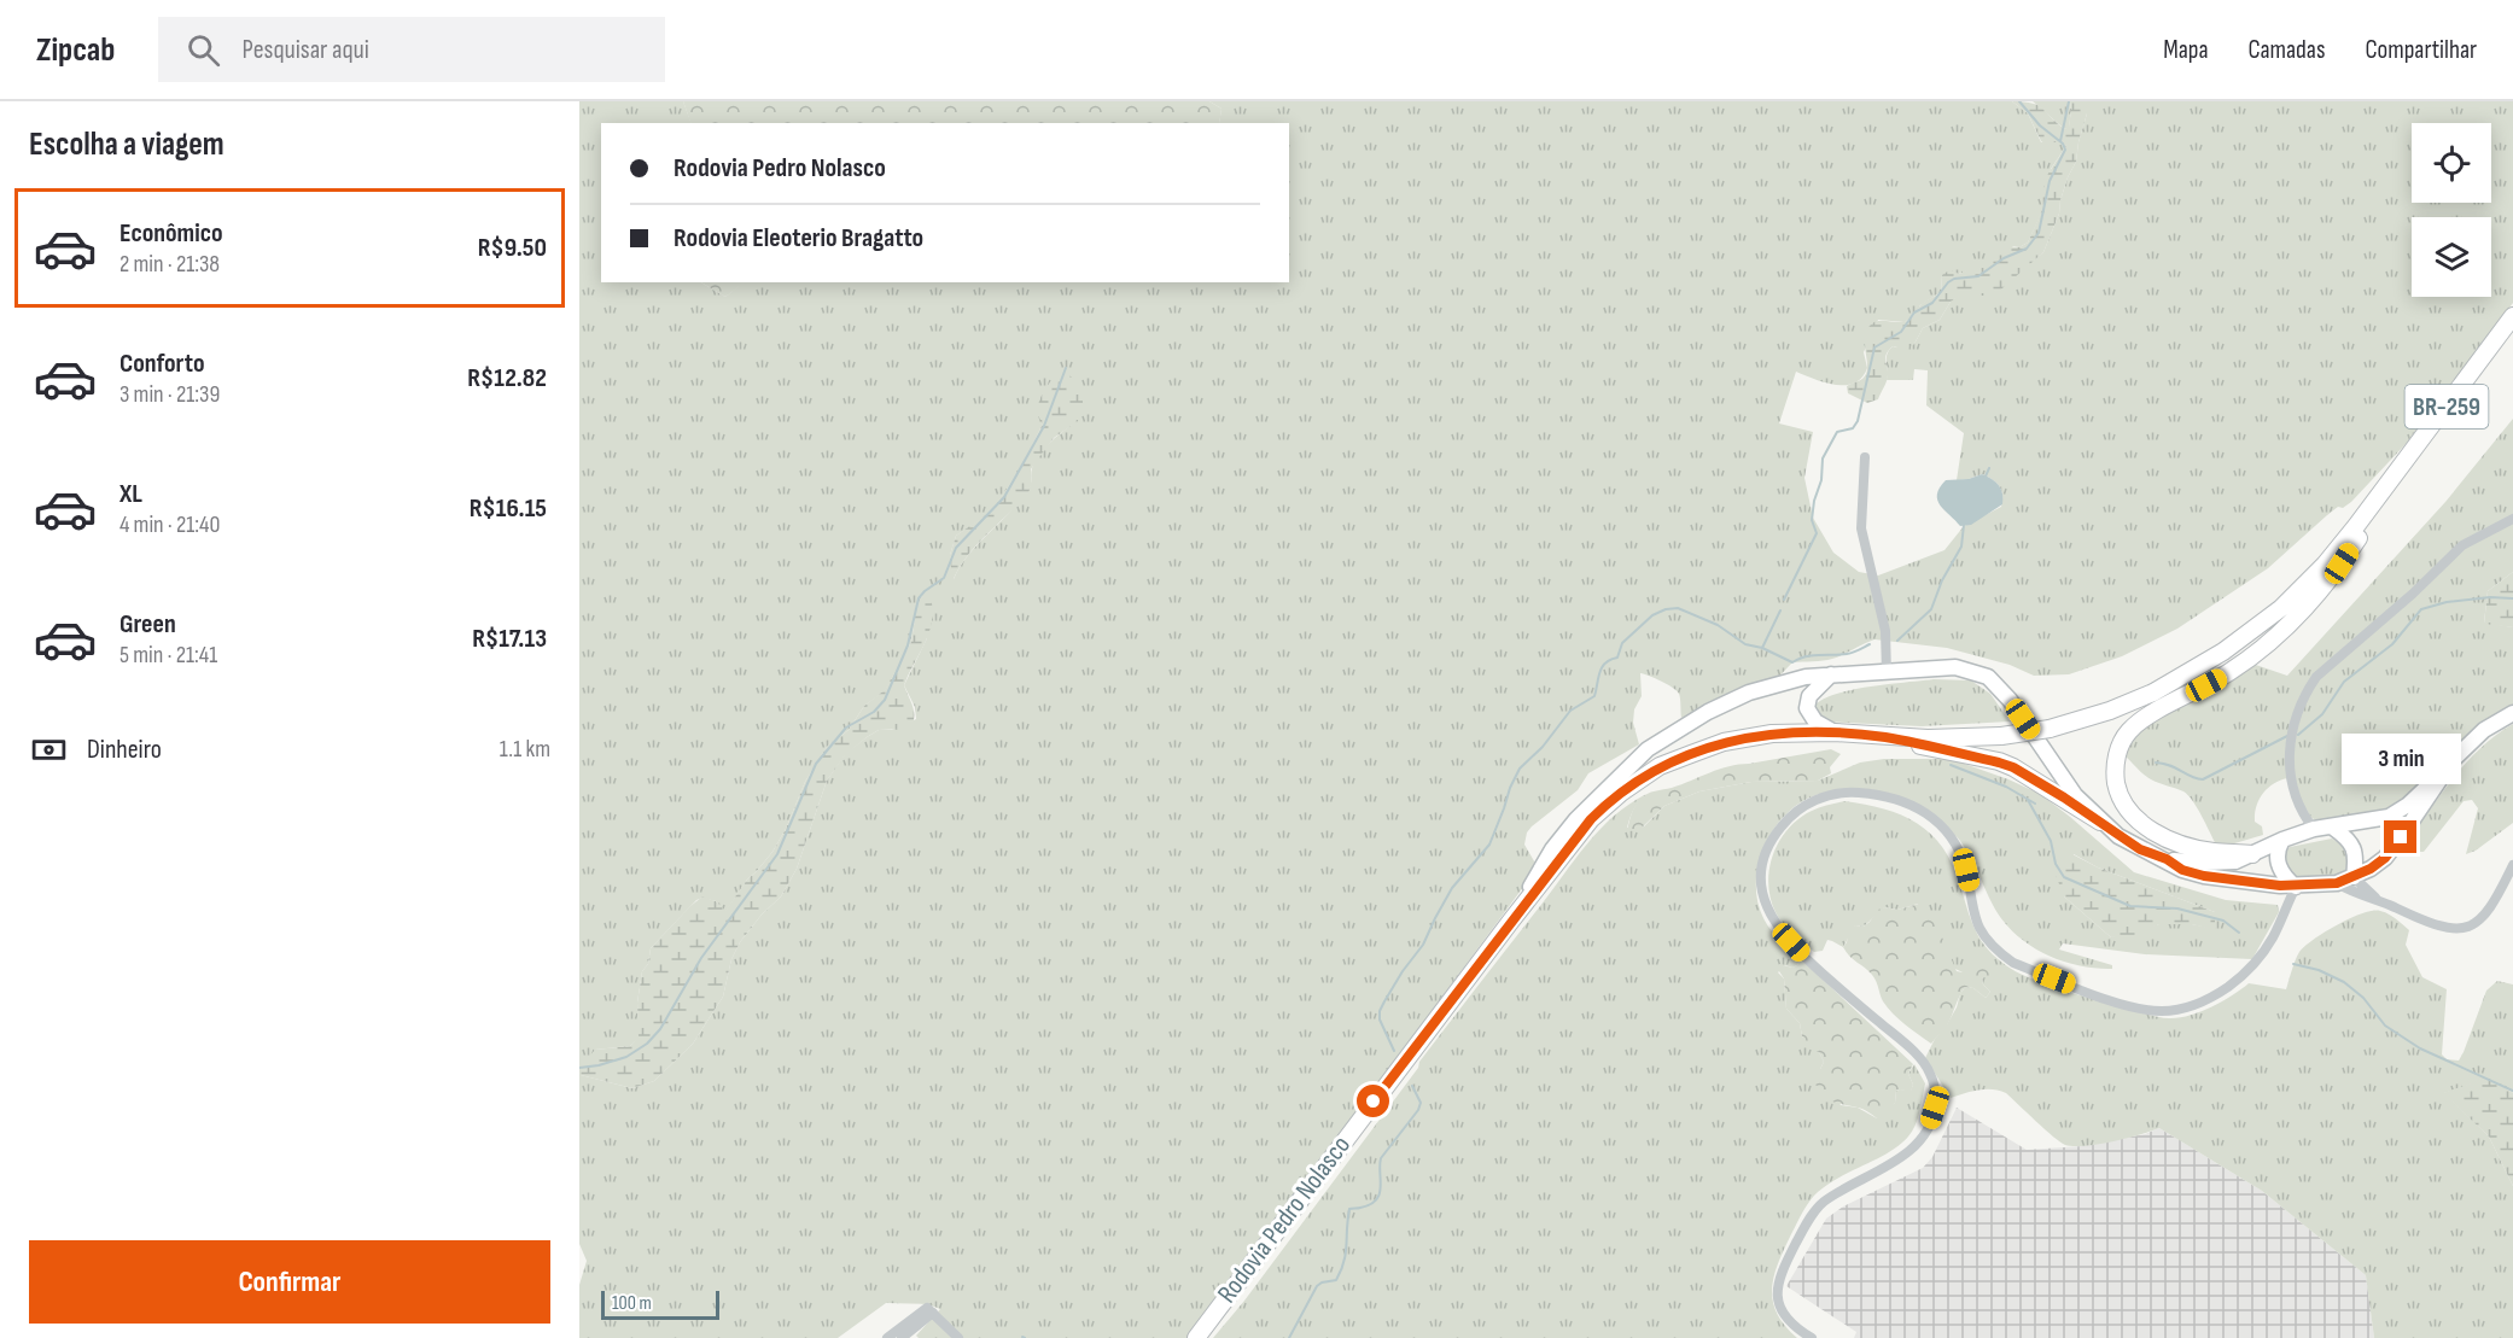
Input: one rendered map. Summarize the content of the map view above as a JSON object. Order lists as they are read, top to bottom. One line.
{"streets":{"highway":["BR-259","Rodovia Pedro Nolasco"]},"scale_bar":"100 m","page":{"header":"Zipcab","search":"Pesquisar aqui","nav":["Mapa","Camadas","Compartilhar"],"heading":"Escolha a viagem","banner":["Rodovia Pedro Nolasco","Rodovia Eleoterio Bragatto"],"list":[{"name":"Econômico","note":"2 min · 21:38","value":"R$9.50"},{"name":"Conforto","note":"3 min · 21:39","value":"R$12.82"},{"name":"XL","note":"4 min · 21:40","value":"R$16.15"},{"name":"Green","note":"5 min · 21:41","value":"R$17.13"}],"pay":["Dinheiro","1.1 km"],"bubble":"3 min","buttons":"Confirmar","scale":"100 m"}}
